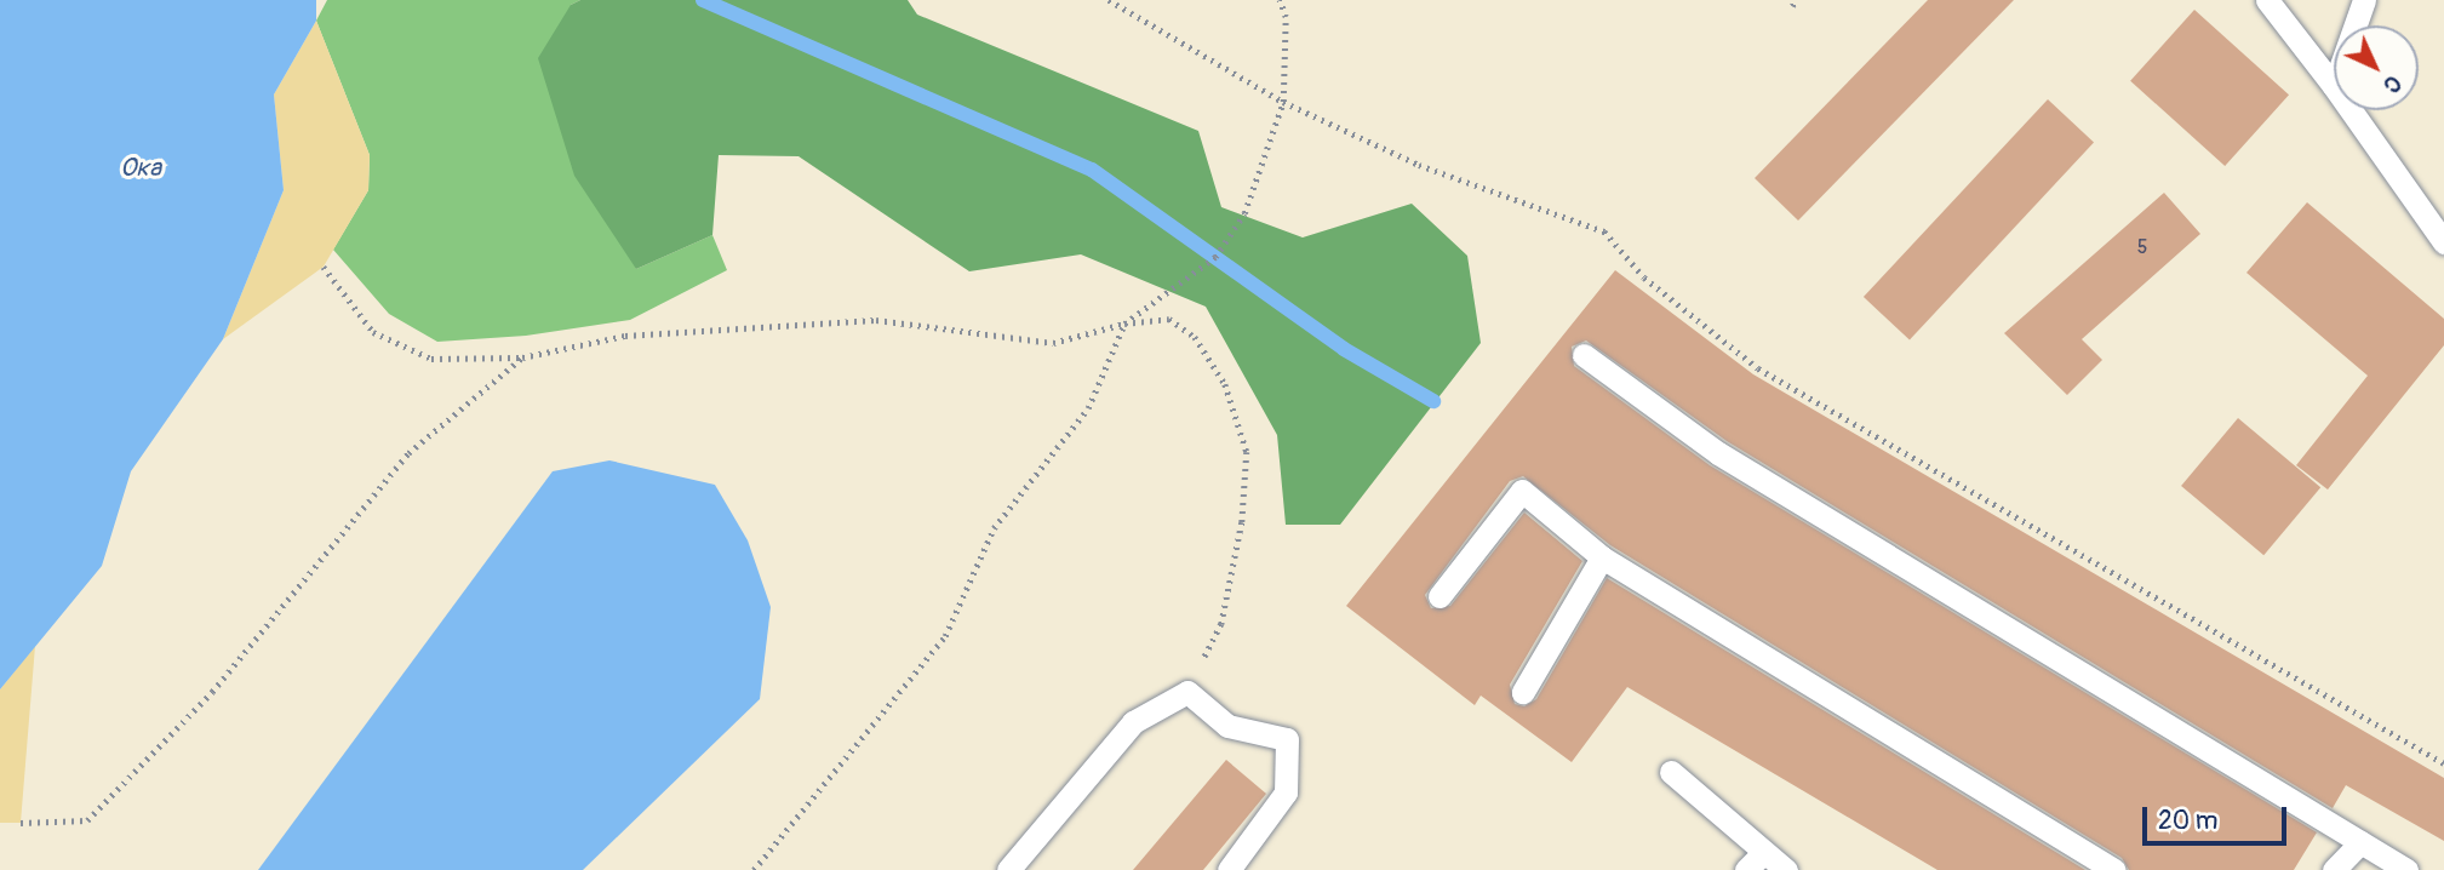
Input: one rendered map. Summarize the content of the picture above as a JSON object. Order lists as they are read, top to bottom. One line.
{"water":["Ока"],"house_numbers":["5"],"scale_bar":"20 m","north":"bottom right"}
